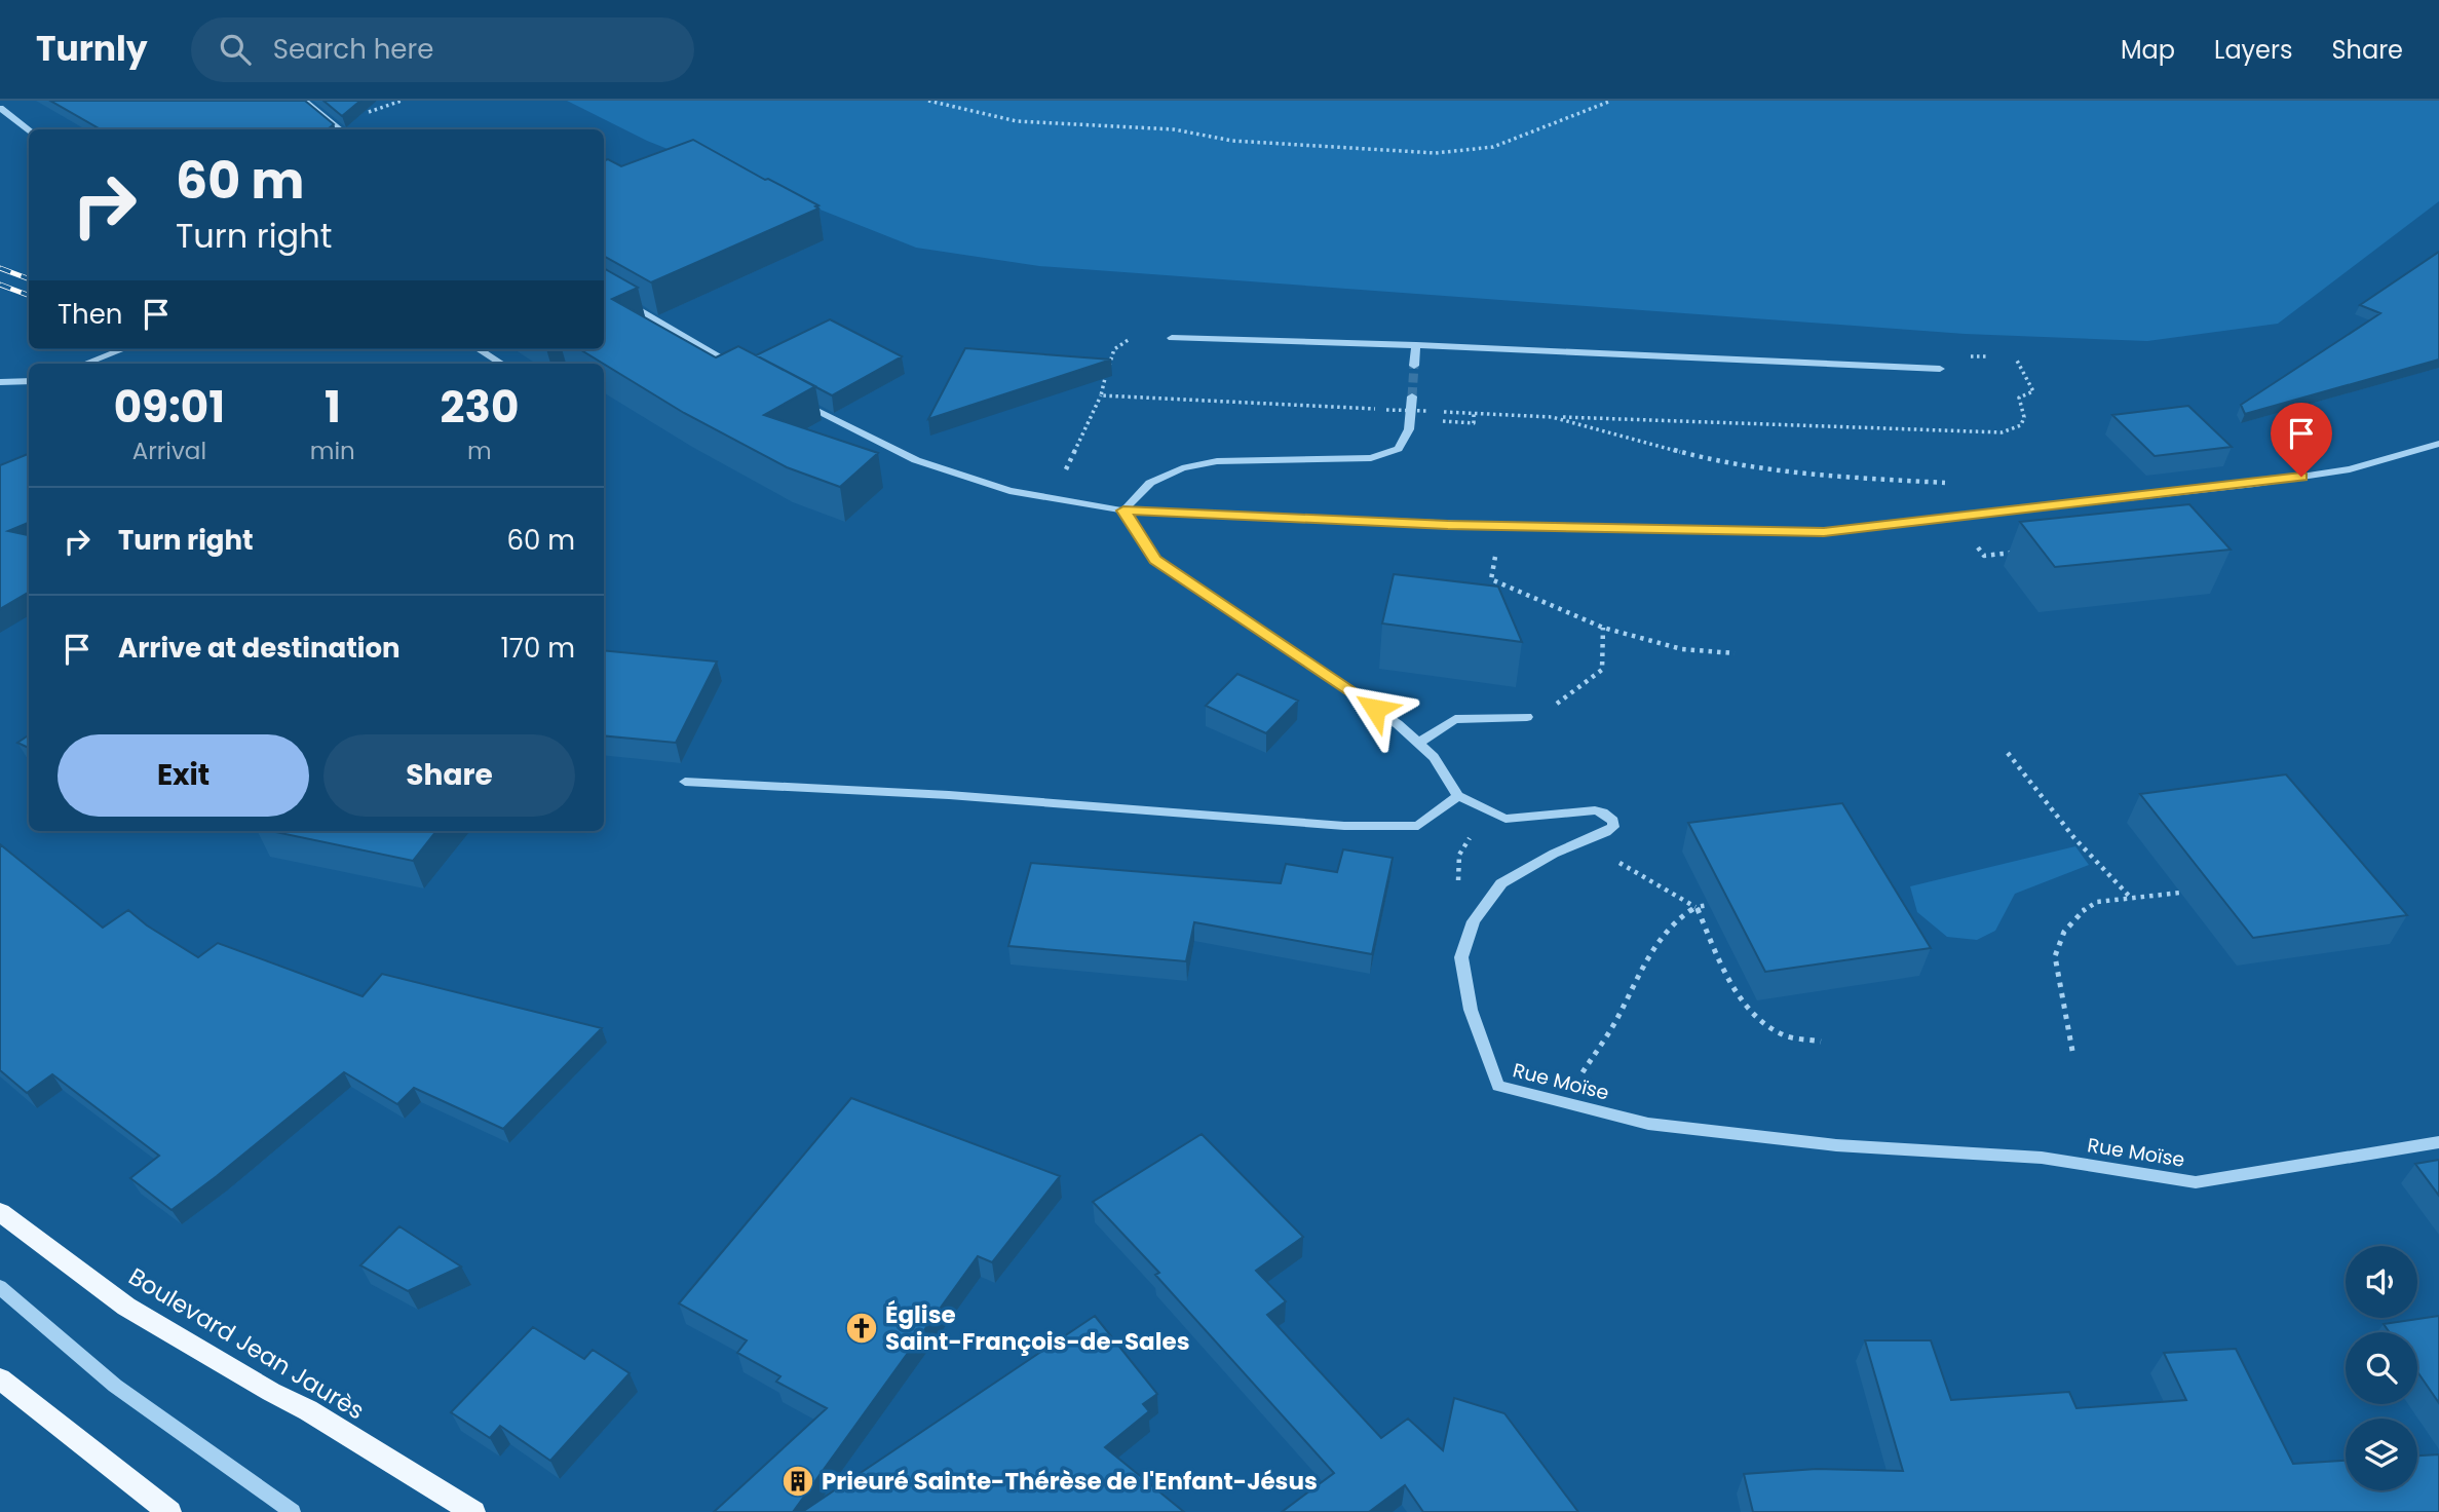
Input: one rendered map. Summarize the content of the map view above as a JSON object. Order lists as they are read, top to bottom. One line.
{"streets":{"main road":["Boulevard Jean Jaurès"],"street":["Rue Moïse"]},"places":{"church":["Église Saint-François-de-Sales"],"building":["Prieuré Sainte-Thérèse de l'Enfant-Jésus"]},"page":{"header":"Turnly","search":"Search here","nav":["Map","Layers","Share"],"turn":["60 m","Turn right"],"then":"Then","eta":["09:01","Arrival","1","min","230","m"],"list":[{"name":"Turn right","value":"60 m"},{"name":"Arrive at destination","value":"170 m"}],"buttons":["Exit","Share"]}}
